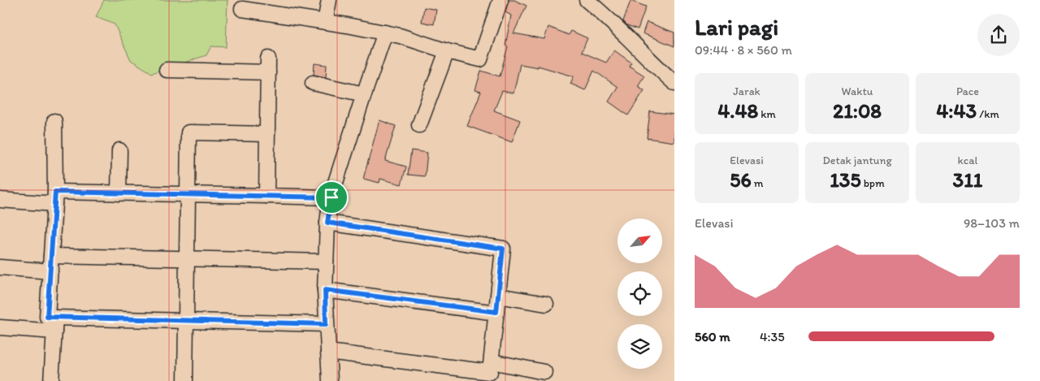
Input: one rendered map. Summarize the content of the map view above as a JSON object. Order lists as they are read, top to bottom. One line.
{"north":"top right","page":{"heading":["Lari pagi","09:44 · 8 × 560 m"],"stats":[["Jarak","4.48 km"],["Waktu","21:08"],["Pace","4:43 /km"],["Elevasi","56 m"],["Detak jantung","135 bpm"],["kcal","311"]],"chart":["Elevasi","98–103 m"],"list":[{"name":"560 m","note":"4:35"}]}}
